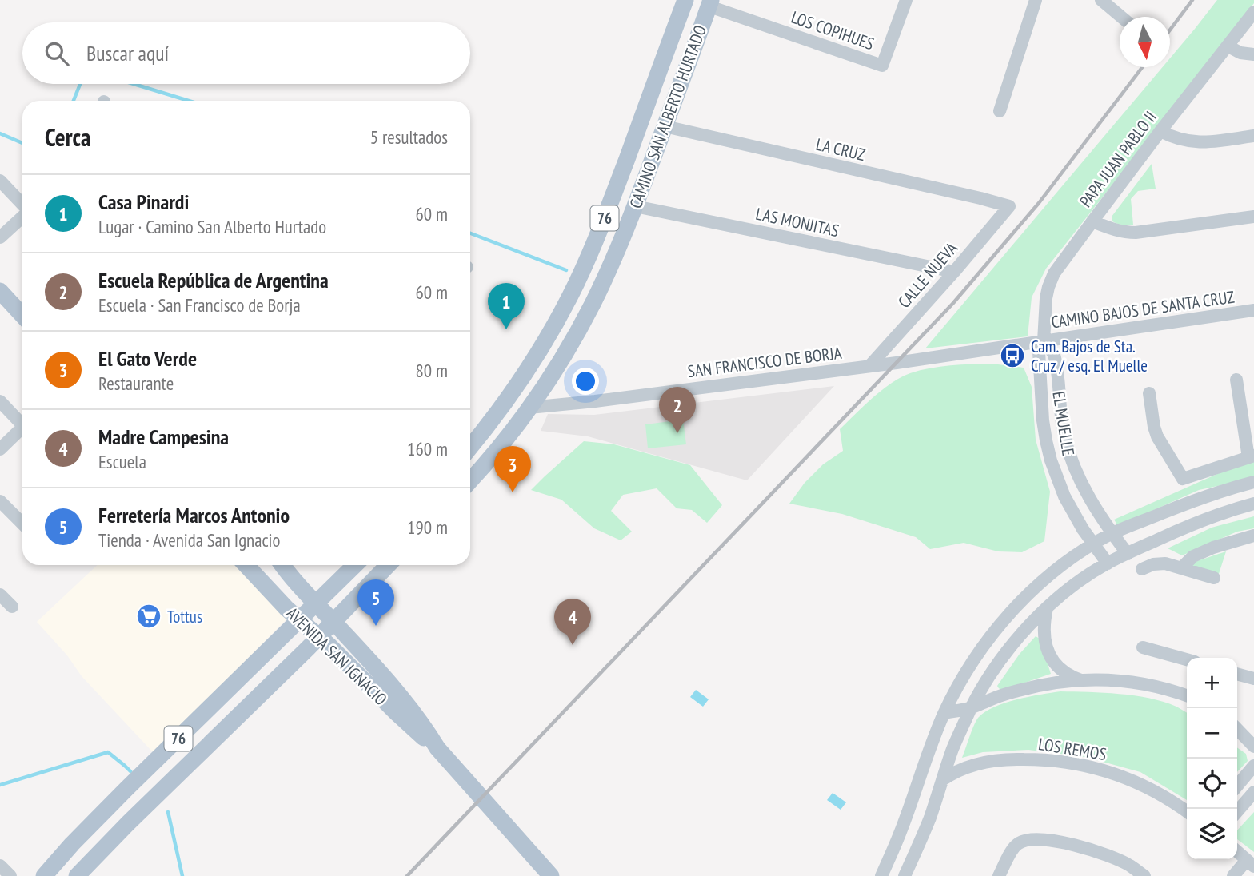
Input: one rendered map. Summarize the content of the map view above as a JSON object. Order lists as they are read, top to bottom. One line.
{"streets":{"main road":["CAMINO SAN ALBERTO HURTADO","76","AVENIDA SAN IGNACIO"],"street":["LOS COPIHUES","LA CRUZ","PAPA JUAN PABLO II","LAS MONJITAS","CALLE NUEVA","CAMINO BAJOS DE SANTA CRUZ","SAN FRANCISCO DE BORJA","EL MUELLE","LOS REMOS"]},"crossings":[["LOS COPIHUES","CAMINO SAN ALBERTO HURTADO"],["CAMINO SAN ALBERTO HURTADO","LA CRUZ"],["CAMINO SAN ALBERTO HURTADO","LAS MONJITAS"],["CAMINO SAN ALBERTO HURTADO","SAN FRANCISCO DE BORJA"],["LA CRUZ","CALLE NUEVA"],["PAPA JUAN PABLO II","CAMINO BAJOS DE SANTA CRUZ"],["PAPA JUAN PABLO II","EL MUELLE"],["76","AVENIDA SAN IGNACIO"],["LAS MONJITAS","CALLE NUEVA"],["CALLE NUEVA","CAMINO BAJOS DE SANTA CRUZ"],["CALLE NUEVA","SAN FRANCISCO DE BORJA"],["CAMINO BAJOS DE SANTA CRUZ","SAN FRANCISCO DE BORJA"],["CAMINO BAJOS DE SANTA CRUZ","EL MUELLE"]],"places":{"bus stop":["Cam. Bajos de Sta. Cruz / esq. El Muelle"],"supermarket":["Tottus"]},"north":"bottom","page":{"search":"Buscar aquí","heading":["Cerca","5 resultados"],"list":[{"mark":"1","name":"Casa Pinardi","note":"Lugar · Camino San Alberto Hurtado","value":"60 m"},{"mark":"2","name":"Escuela República de Argentina","note":"Escuela · San Francisco de Borja","value":"60 m"},{"mark":"3","name":"El Gato Verde","note":"Restaurante","value":"80 m"},{"mark":"4","name":"Madre Campesina","note":"Escuela","value":"160 m"},{"mark":"5","name":"Ferretería Marcos Antonio","note":"Tienda · Avenida San Ignacio","value":"190 m"}],"pins":["1","2","3","5","4"],"map_buttons":["+","−"]}}
